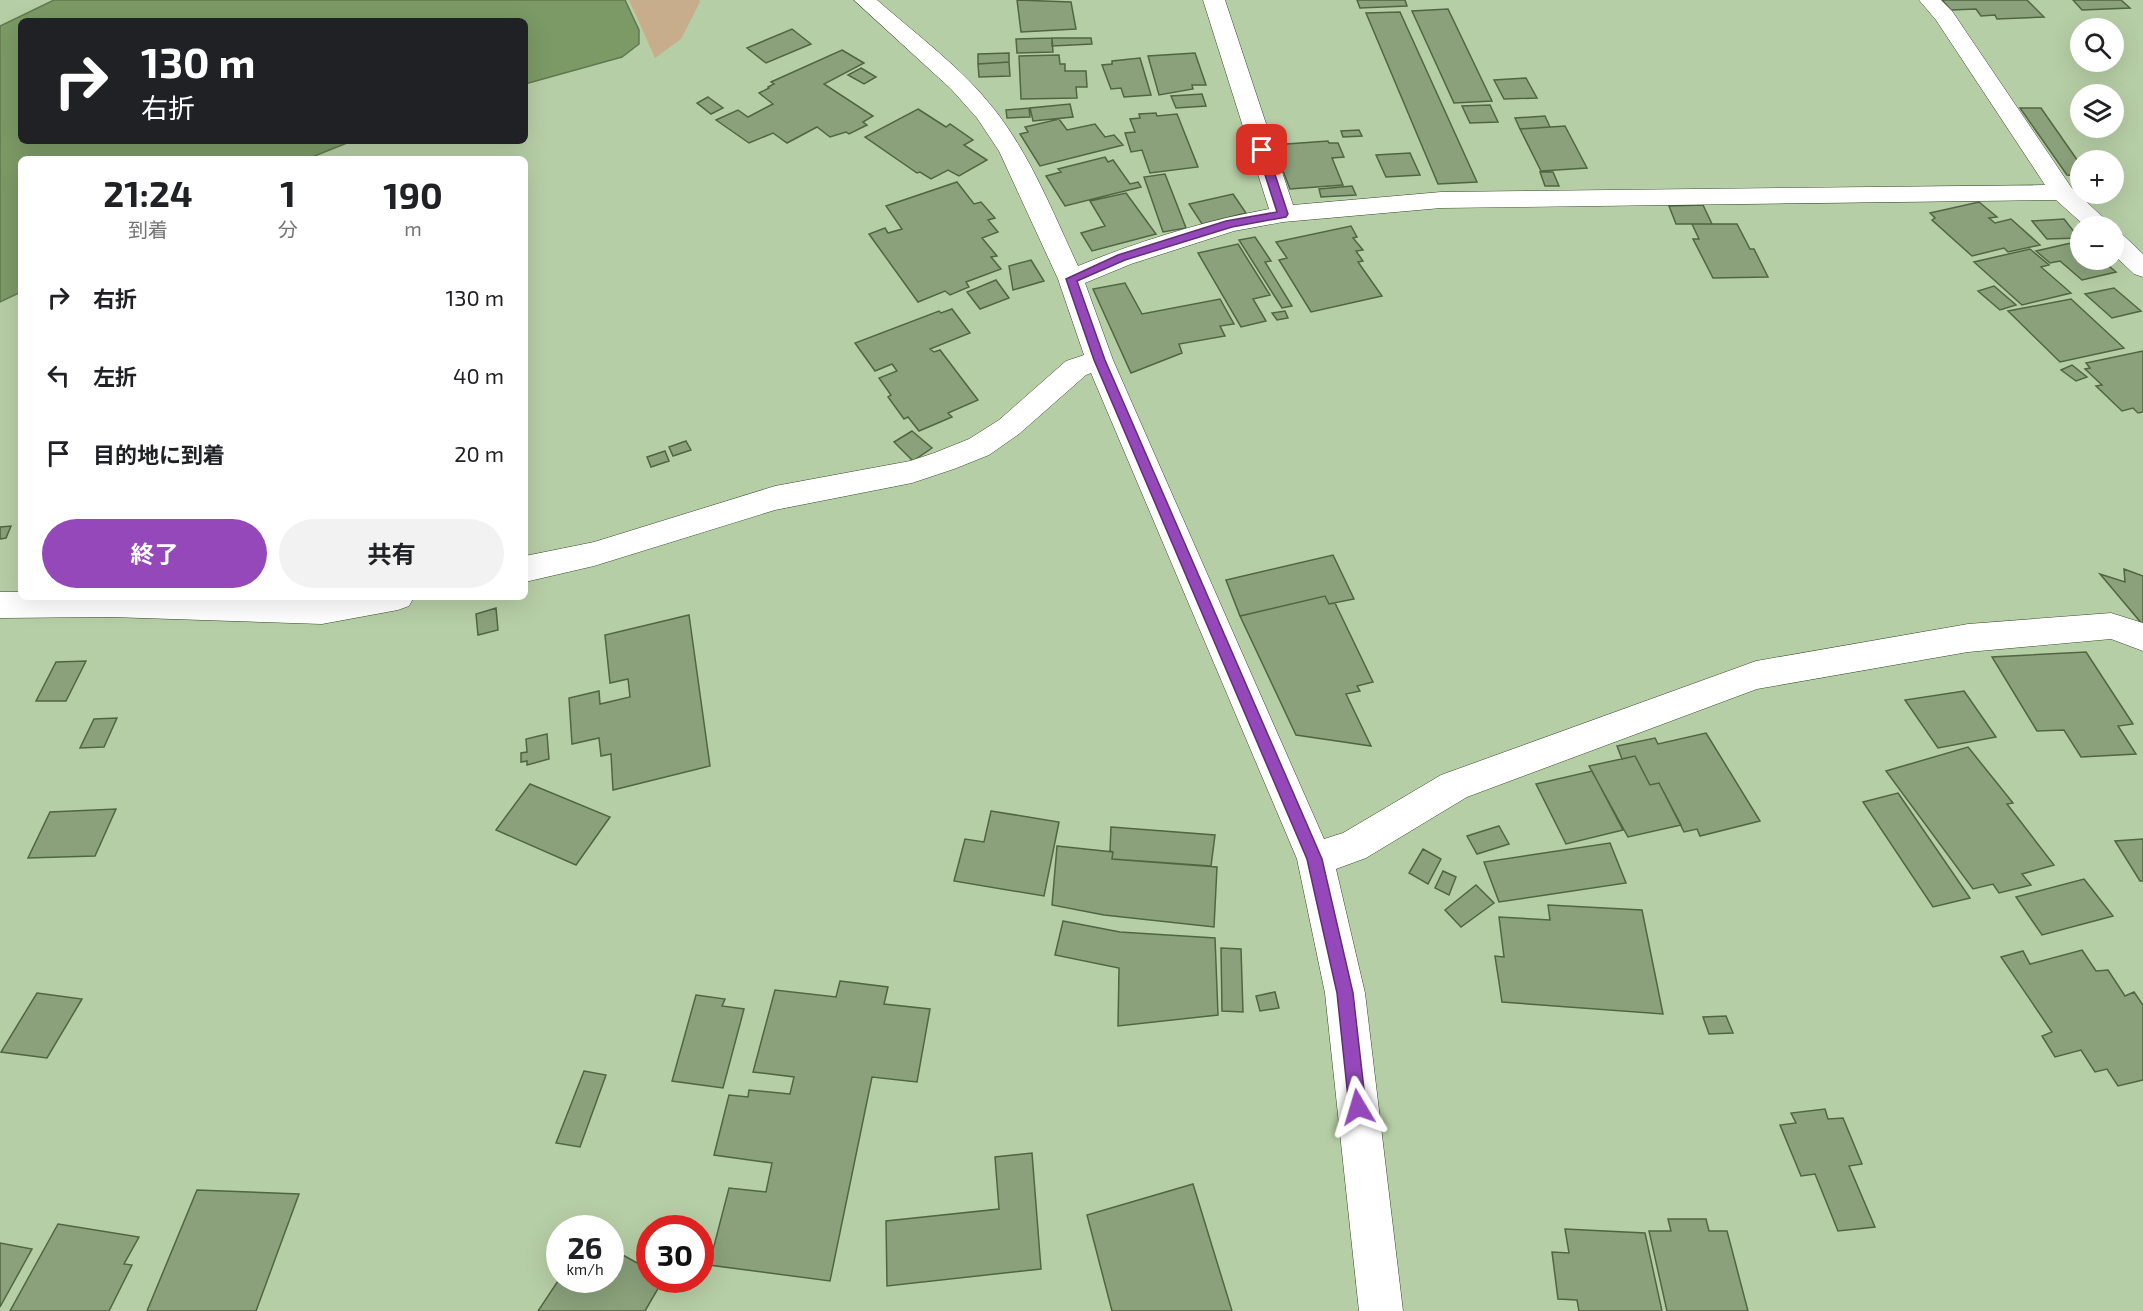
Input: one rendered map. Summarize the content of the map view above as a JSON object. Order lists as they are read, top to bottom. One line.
{"page":{"map_buttons":["+","−"],"turn":["130 m","右折"],"eta":["21:24","到着","1","分","190","m"],"list":[{"name":"右折","value":"130 m"},{"name":"左折","value":"40 m"},{"name":"目的地に到着","value":"20 m"}],"buttons":["終了","共有"],"speed":"26 km/h","limit":"30"}}
